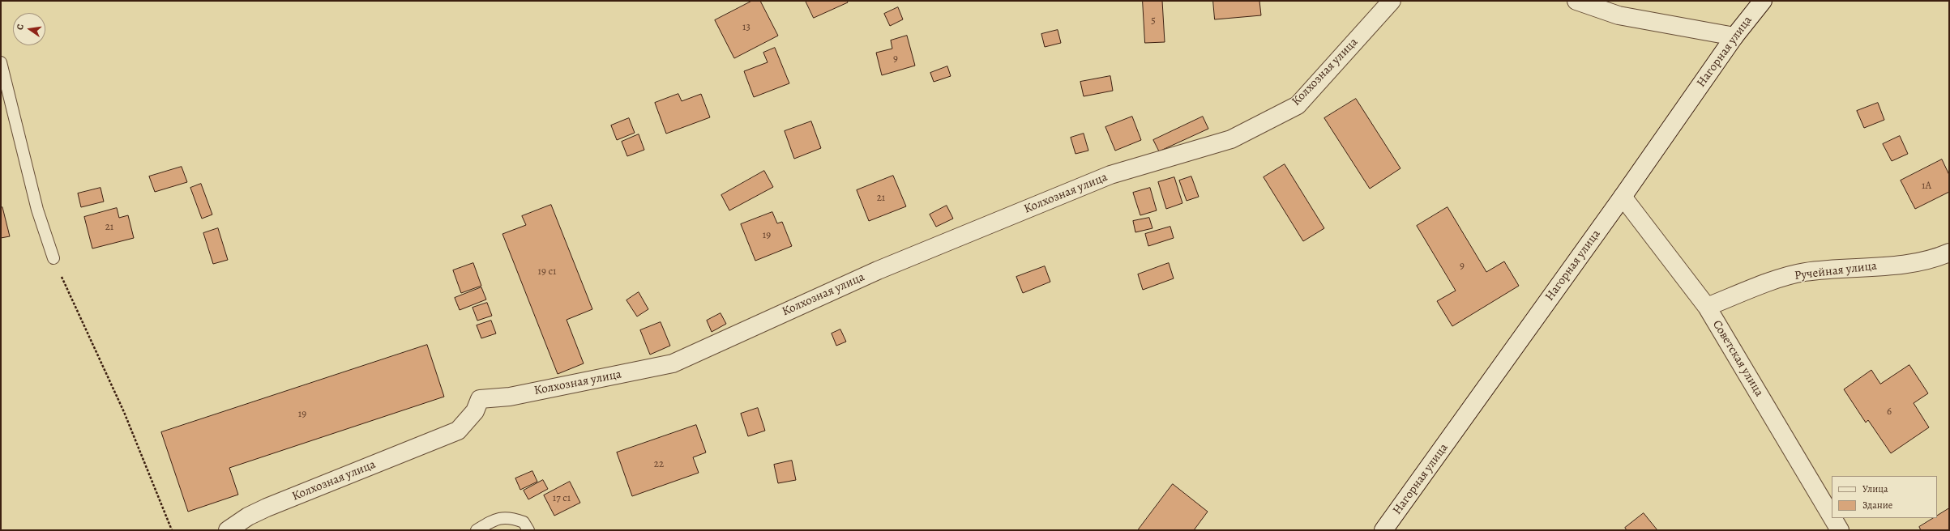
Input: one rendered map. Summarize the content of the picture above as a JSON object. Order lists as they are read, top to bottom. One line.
{"streets":{"street":["Нагорная улица","Колхозная улица","Ручейная улица","Советская улица"]},"crossings":[["Нагорная улица","Советская улица"],["Ручейная улица","Советская улица"]],"house_numbers":["5","13","9","1А","21","21","19","9","19 с1","6","19","22","17 с1"],"legend":["Улица","Здание"],"north":"left"}
